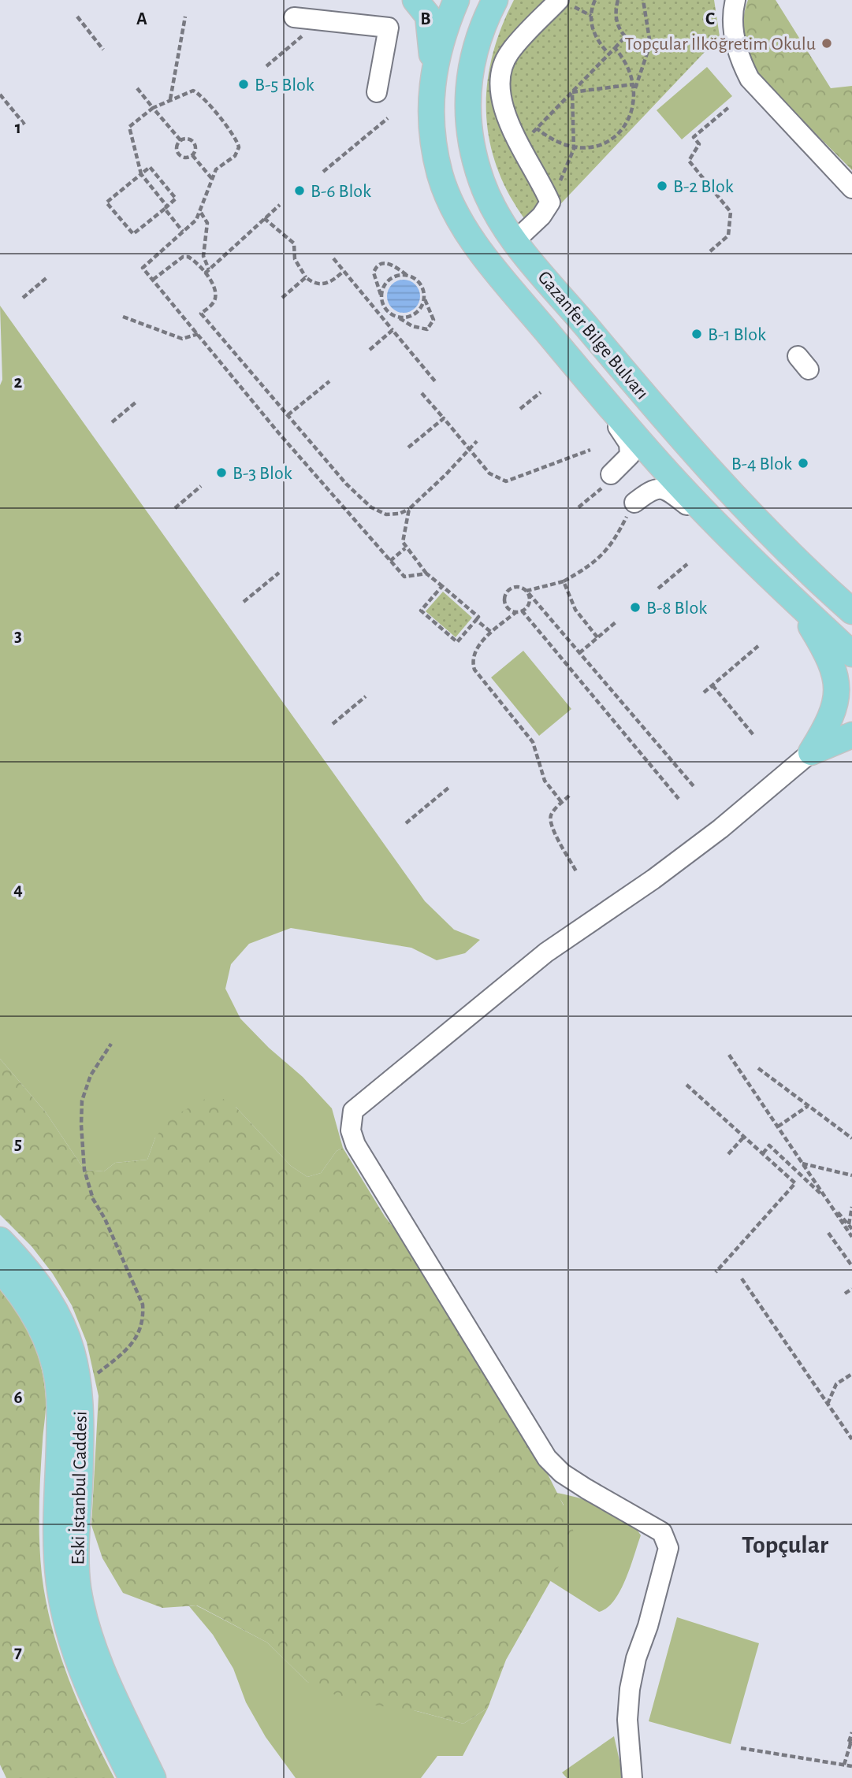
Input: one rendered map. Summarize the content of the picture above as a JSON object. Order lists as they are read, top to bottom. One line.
{"streets":{"main road":["Gazanfer Bilge Bulvarı","Eski İstanbul Caddesi"]},"districts":["Topçular"],"places":["Topçular İlköğretim Okulu","B-5 Blok","B-2 Blok","B-6 Blok","B-1 Blok","B-4 Blok","B-3 Blok","B-8 Blok"],"grid":{"columns":["A","B","C"],"rows":["1","2","3","4","5","6","7"]}}
